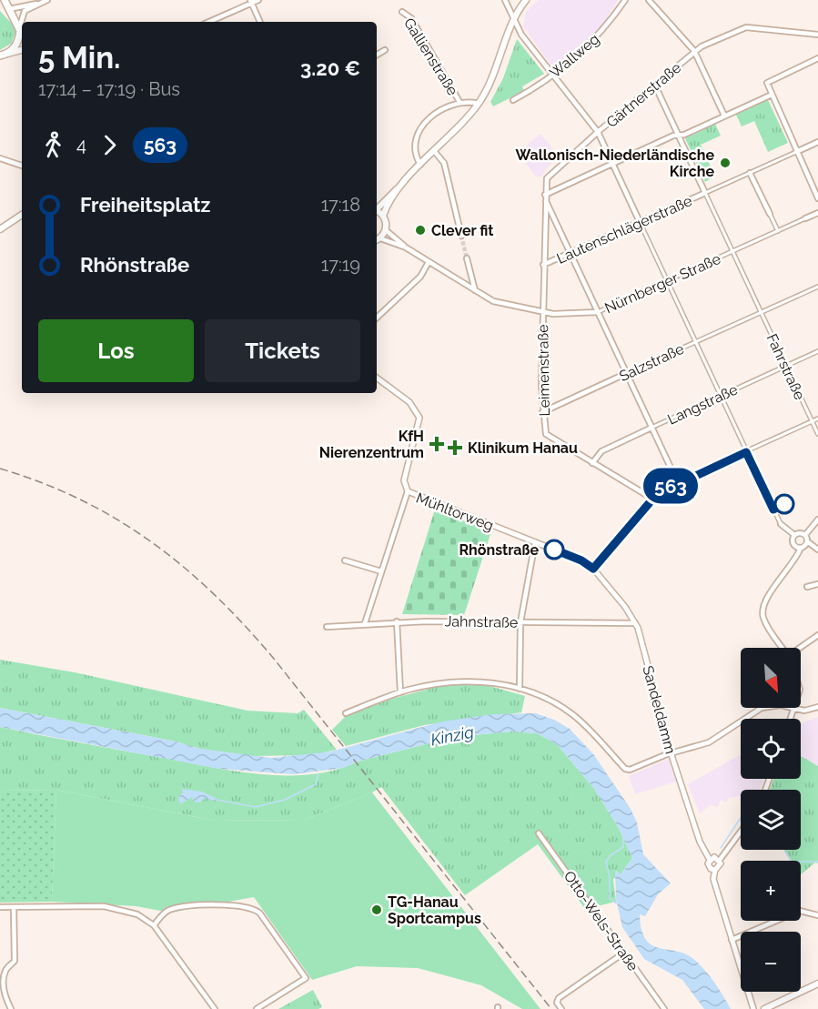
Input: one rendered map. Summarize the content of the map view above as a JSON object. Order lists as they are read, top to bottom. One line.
{"streets":{"street":["Wallweg","Gallienstraße","Gärtnerstraße","Lautenschlägerstraße","Nürnberger Straße","Salzstraße","Fahrstraße","Leimenstraße","Langstraße","Mühltorweg","Jahnstraße","Sandeldamm","Otto-Wels-Straße"]},"crossings":[["Gärtnerstraße","Lautenschlägerstraße"],["Gärtnerstraße","Nürnberger Straße"],["Gärtnerstraße","Leimenstraße"],["Lautenschlägerstraße","Fahrstraße"],["Nürnberger Straße","Fahrstraße"],["Nürnberger Straße","Leimenstraße"],["Salzstraße","Fahrstraße"],["Salzstraße","Leimenstraße"],["Fahrstraße","Langstraße"],["Leimenstraße","Langstraße"],["Mühltorweg","Sandeldamm"],["Jahnstraße","Sandeldamm"]],"water":["Kinzig"],"places":{"other":["Wallonisch-Niederländische Kirche","Clever fit","Rhönstraße","TG-Hanau Sportcampus"],"health":["KfH Nierenzentrum","Klinikum Hanau"]},"lines":["bus line 563"],"north":"bottom right","page":{"on_map":"563","heading":["5 Min.","17:14 – 17:19 · Bus","3.20 €"],"legs":["4","563"],"list":[{"name":"Freiheitsplatz","value":"17:18"},{"name":"Rhönstraße","value":"17:19"}],"buttons":["Los","Tickets"],"map_buttons":["+","−"]}}
